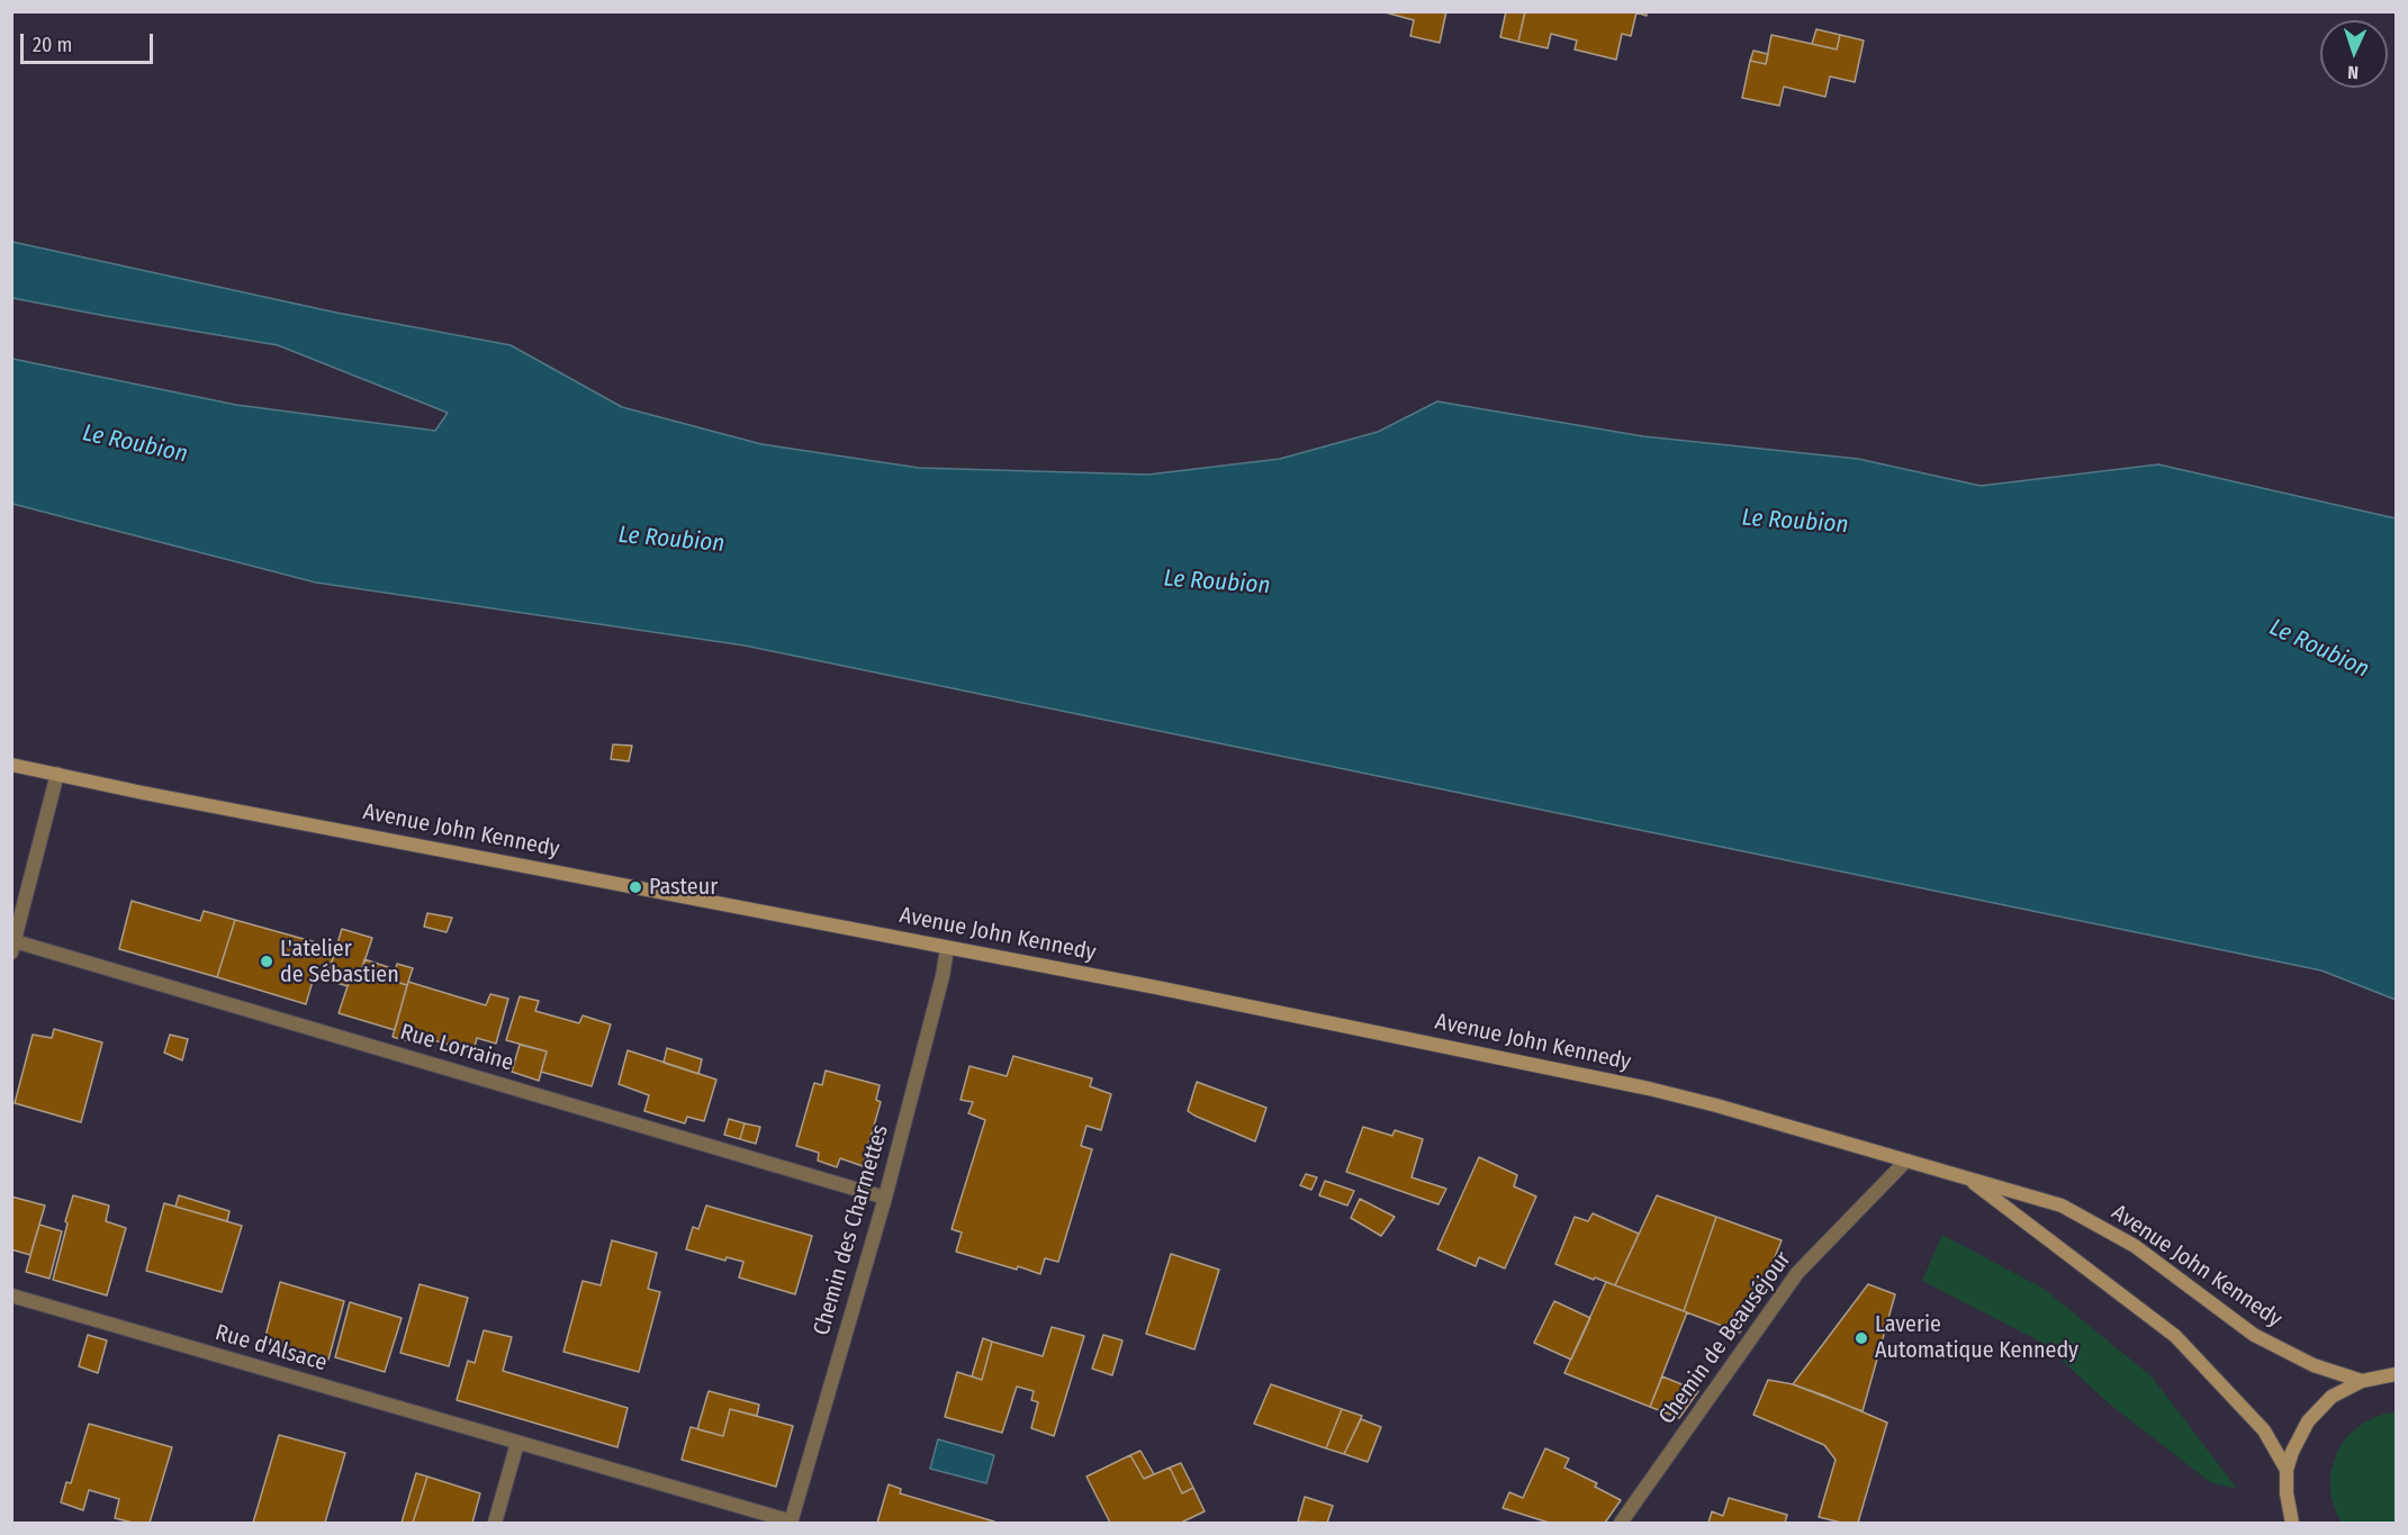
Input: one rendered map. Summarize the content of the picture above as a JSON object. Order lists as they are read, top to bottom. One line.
{"streets":{"main road":["Avenue John Kennedy"],"street":["Rue Lorraine","Chemin des Charmettes","Chemin de Beauséjour","Rue d'Alsace"]},"crossings":[["Avenue John Kennedy","Chemin des Charmettes"],["Avenue John Kennedy","Chemin de Beauséjour"],["Rue Lorraine","Chemin des Charmettes"],["Chemin des Charmettes","Rue d'Alsace"]],"water":["Le Roubion"],"places":["Pasteur","L'atelier de Sébastien","Laverie Automatique Kennedy"],"scale_bar":"20 m","north":"bottom"}
